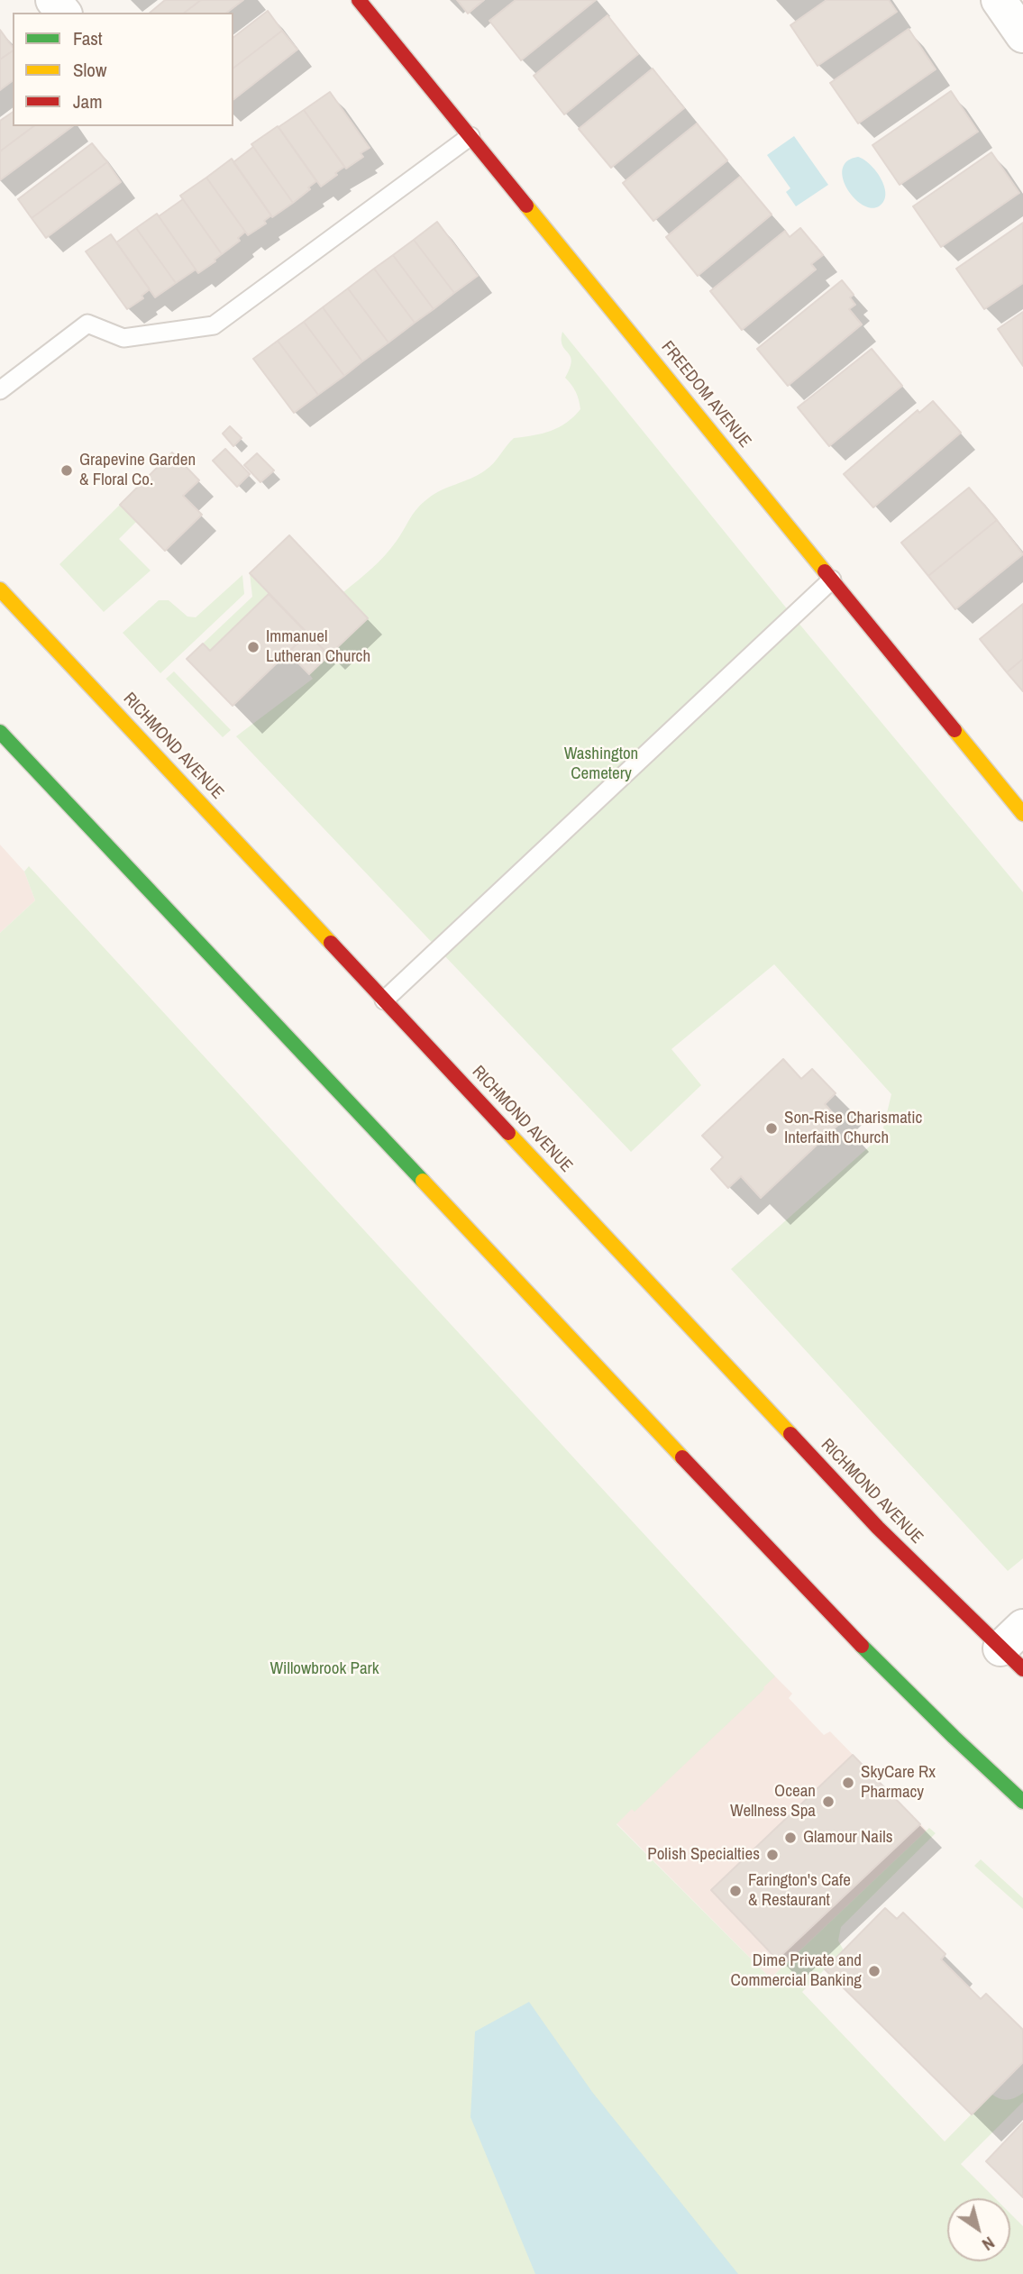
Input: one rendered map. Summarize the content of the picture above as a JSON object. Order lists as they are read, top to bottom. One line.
{"streets":{"main road":["FREEDOM AVENUE","RICHMOND AVENUE"]},"parks":["Washington Cemetery","Willowbrook Park"],"places":["Grapevine Garden & Floral Co.","Immanuel Lutheran Church","Son-Rise Charismatic Interfaith Church","SkyCare Rx Pharmacy","Ocean Wellness Spa","Glamour Nails","Polish Specialties","Farington's Cafe & Restaurant","Dime Private and Commercial Banking"],"legend":["Fast","Slow","Jam"],"north":"bottom right"}
